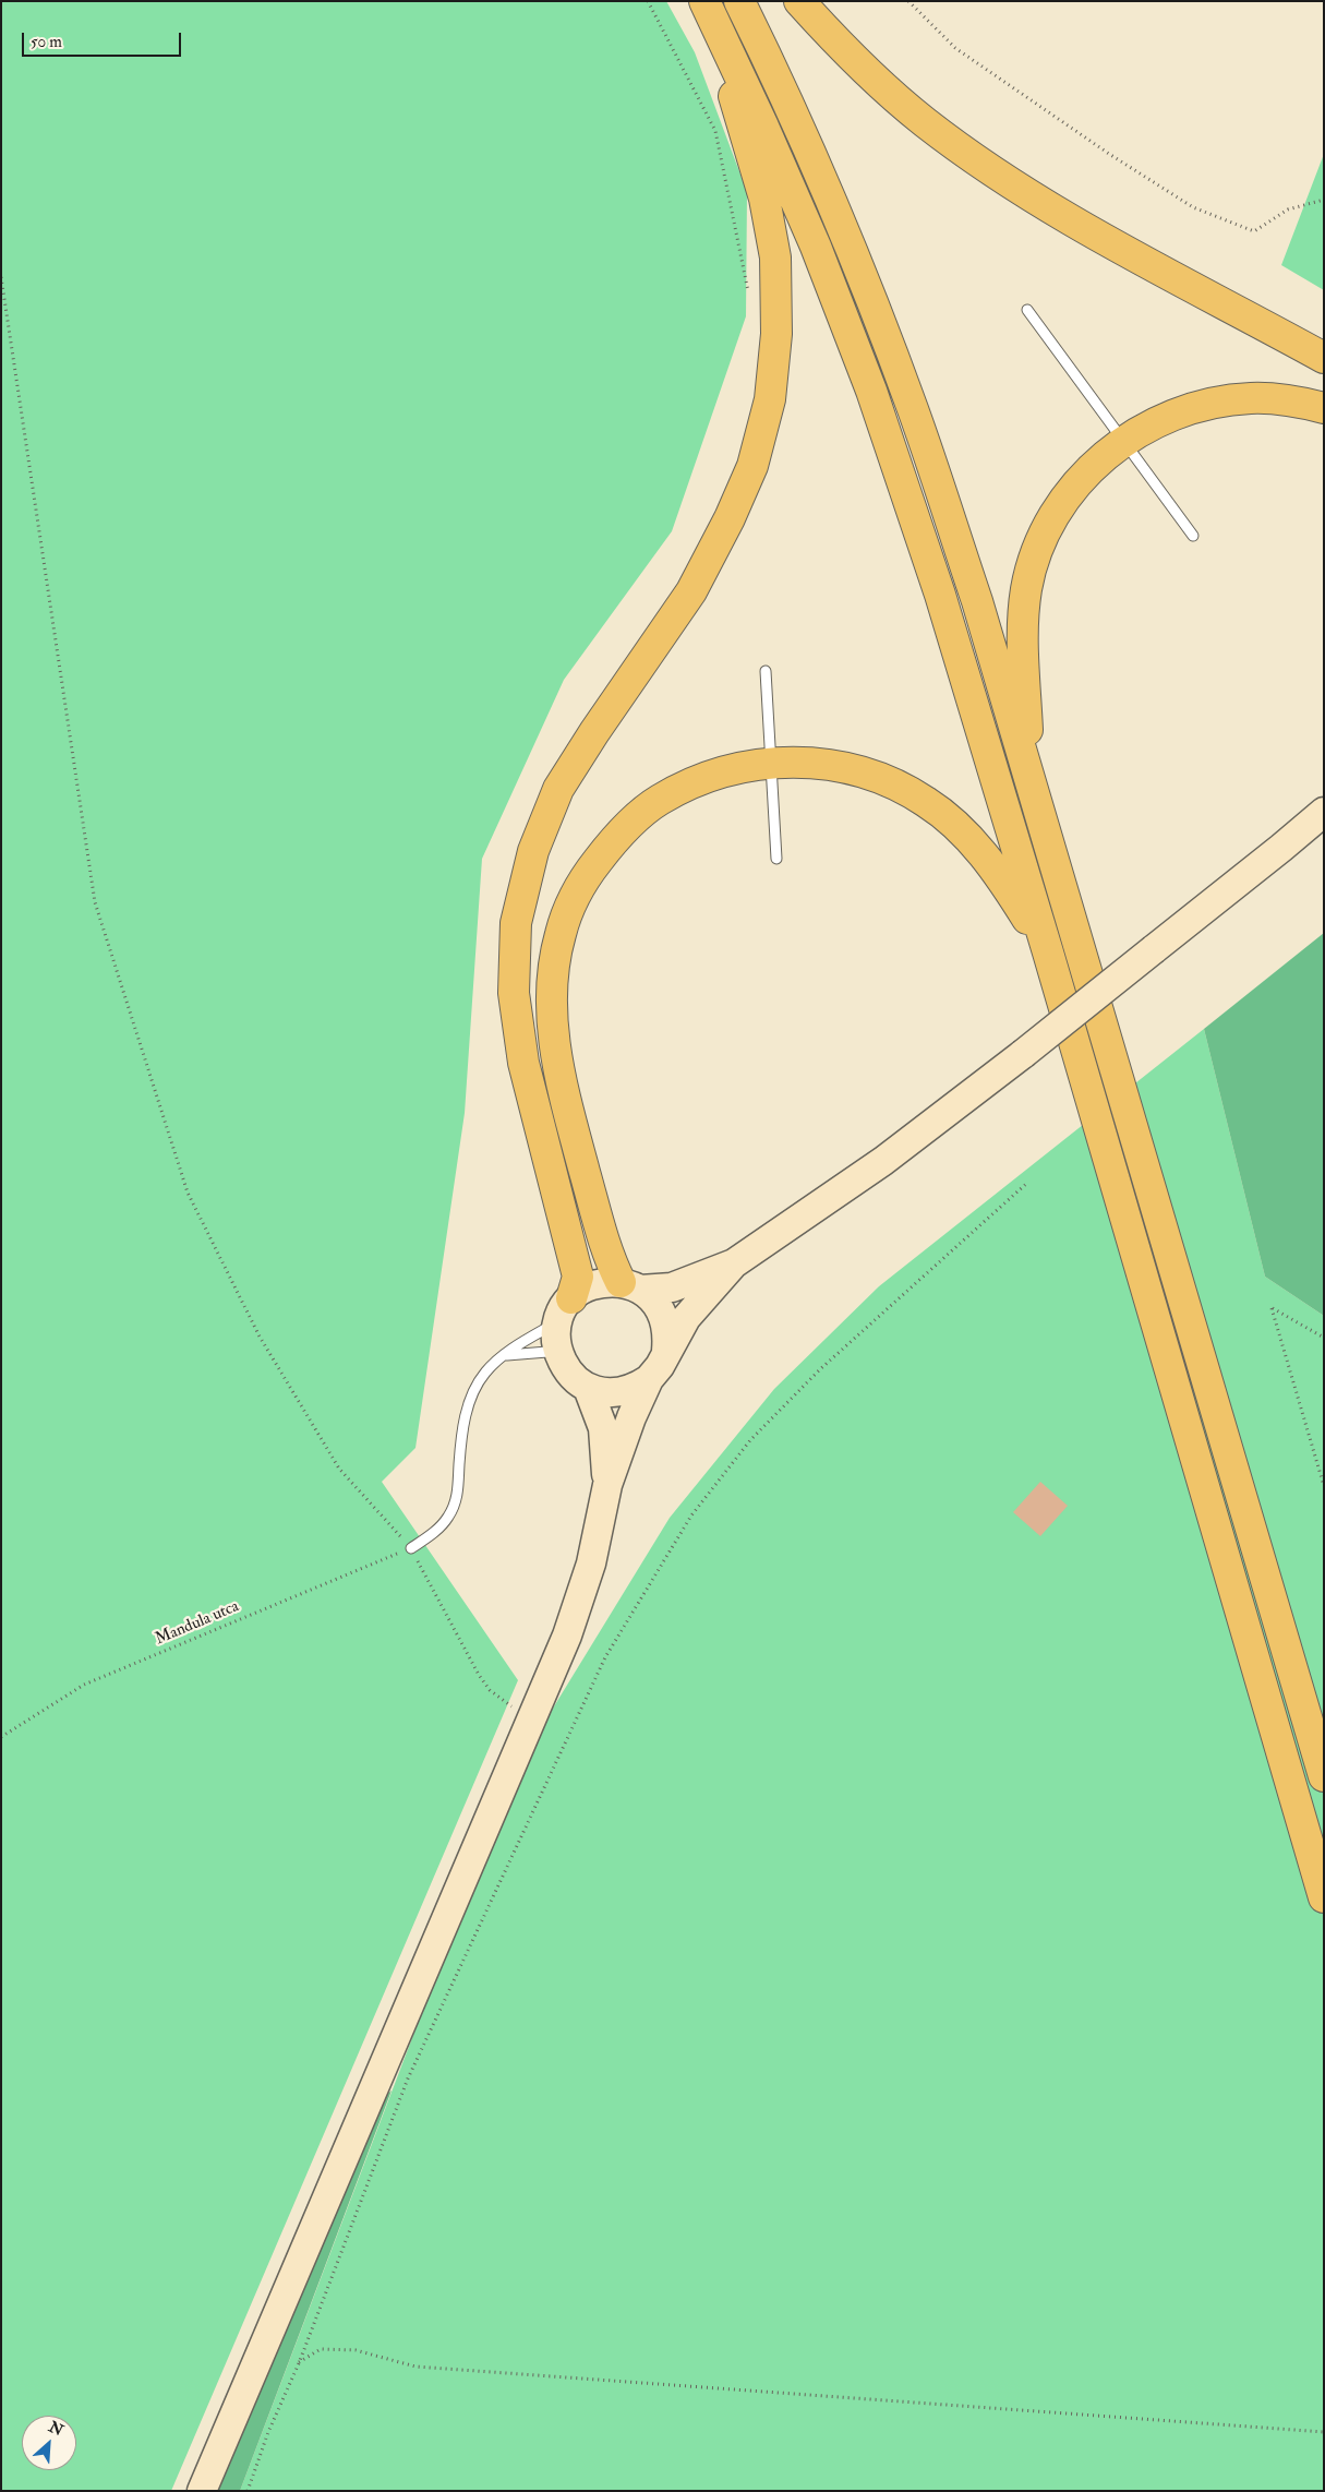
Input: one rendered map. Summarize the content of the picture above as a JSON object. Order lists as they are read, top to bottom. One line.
{"streets":{"path":["Mandula utca"]},"scale_bar":"50 m","north":"top right"}
